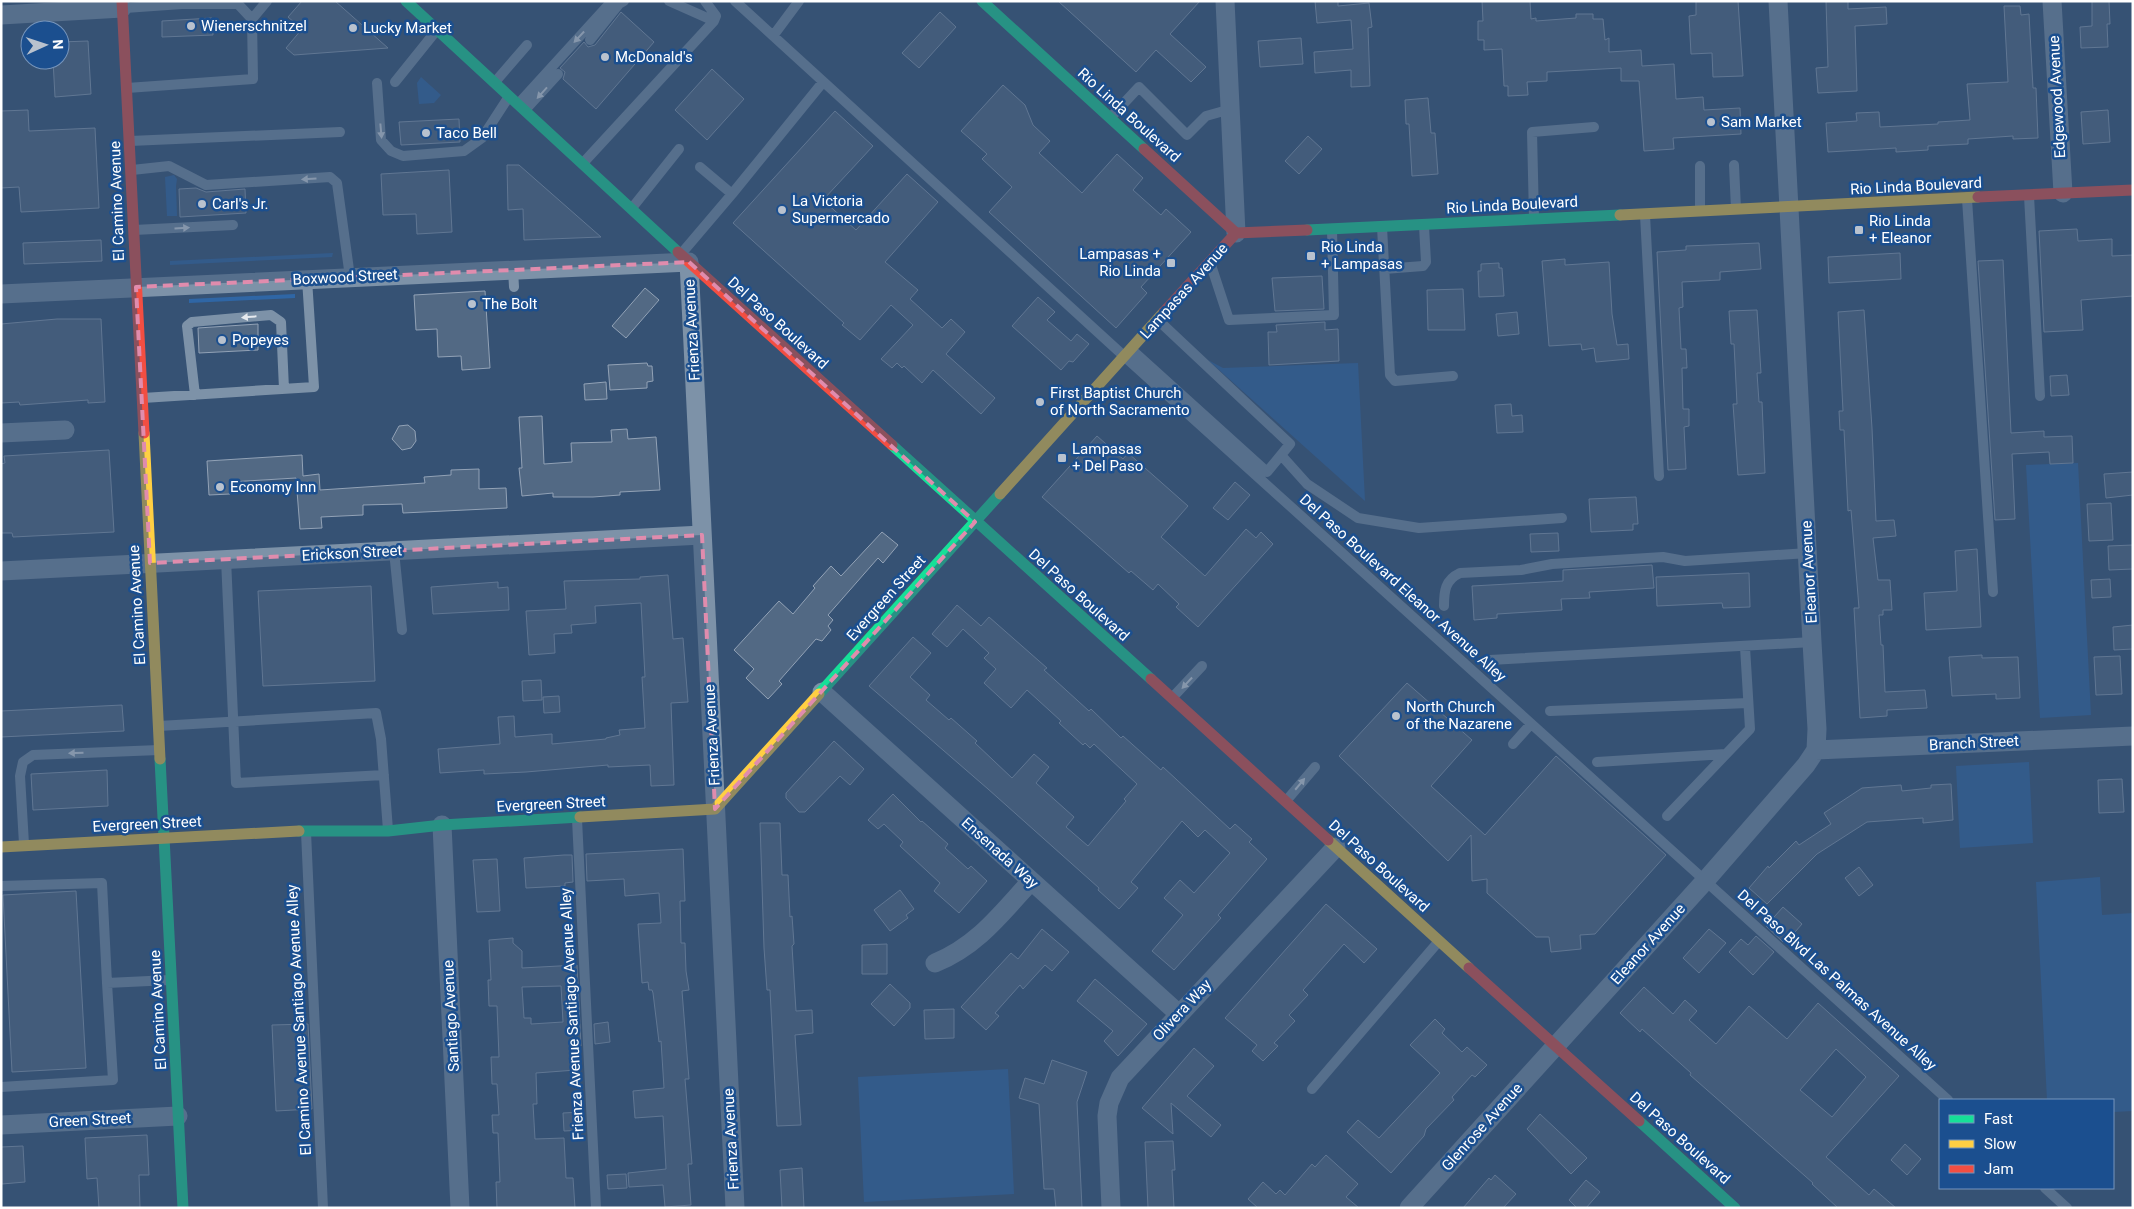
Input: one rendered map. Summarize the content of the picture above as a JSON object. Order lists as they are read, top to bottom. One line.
{"streets":{"main road":["Rio Linda Boulevard","El Camino Avenue","Lampasas Avenue","Del Paso Boulevard","Evergreen Street"],"street":["Edgewood Avenue","Boxwood Street","Frienza Avenue","Erickson Street","Eleanor Avenue","Branch Street","Ensenada Way","Olivera Way","Santiago Avenue","Green Street","Glenrose Avenue"],"lane":["Del Paso Boulevard Eleanor Avenue Alley","Del Paso Blvd Las Palmas Avenue Alley","Frienza Avenue Santiago Avenue Alley","El Camino Avenue Santiago Avenue Alley"]},"crossings":[["Edgewood Avenue","Rio Linda Boulevard"],["Rio Linda Boulevard","Lampasas Avenue"],["Rio Linda Boulevard","Eleanor Avenue"],["El Camino Avenue","Boxwood Street"],["El Camino Avenue","Erickson Street"],["El Camino Avenue","Evergreen Street"],["El Camino Avenue","Green Street"],["Boxwood Street","Del Paso Boulevard"],["Boxwood Street","Frienza Avenue"],["Lampasas Avenue","Del Paso Boulevard"],["Lampasas Avenue","Del Paso Boulevard Eleanor Avenue Alley"],["Lampasas Avenue","Evergreen Street"],["Del Paso Boulevard","Frienza Avenue"],["Del Paso Boulevard","Eleanor Avenue"],["Del Paso Boulevard","Evergreen Street"],["Del Paso Boulevard","Olivera Way"],["Del Paso Boulevard","Glenrose Avenue"],["Frienza Avenue","Erickson Street"],["Frienza Avenue","Evergreen Street"],["Eleanor Avenue","Del Paso Boulevard Eleanor Avenue Alley"],["Eleanor Avenue","Branch Street"],["Eleanor Avenue","Del Paso Blvd Las Palmas Avenue Alley"],["Eleanor Avenue","Glenrose Avenue"],["Del Paso Boulevard Eleanor Avenue Alley","Del Paso Blvd Las Palmas Avenue Alley"],["Evergreen Street","Ensenada Way"],["Evergreen Street","Frienza Avenue Santiago Avenue Alley"],["Evergreen Street","Santiago Avenue"],["Evergreen Street","El Camino Avenue Santiago Avenue Alley"],["Ensenada Way","Olivera Way"]],"places":{"other":["Wienerschnitzel","Lucky Market","McDonald's","Sam Market","Taco Bell","Carl's Jr.","La Victoria Supermercado","The Bolt","Popeyes","First Baptist Church of North Sacramento","Economy Inn","North Church of the Nazarene"],"transit":["Rio Linda + Eleanor","Rio Linda + Lampasas","Lampasas + Rio Linda","Lampasas + Del Paso"]},"legend":["Fast","Slow","Jam"],"north":"right"}
